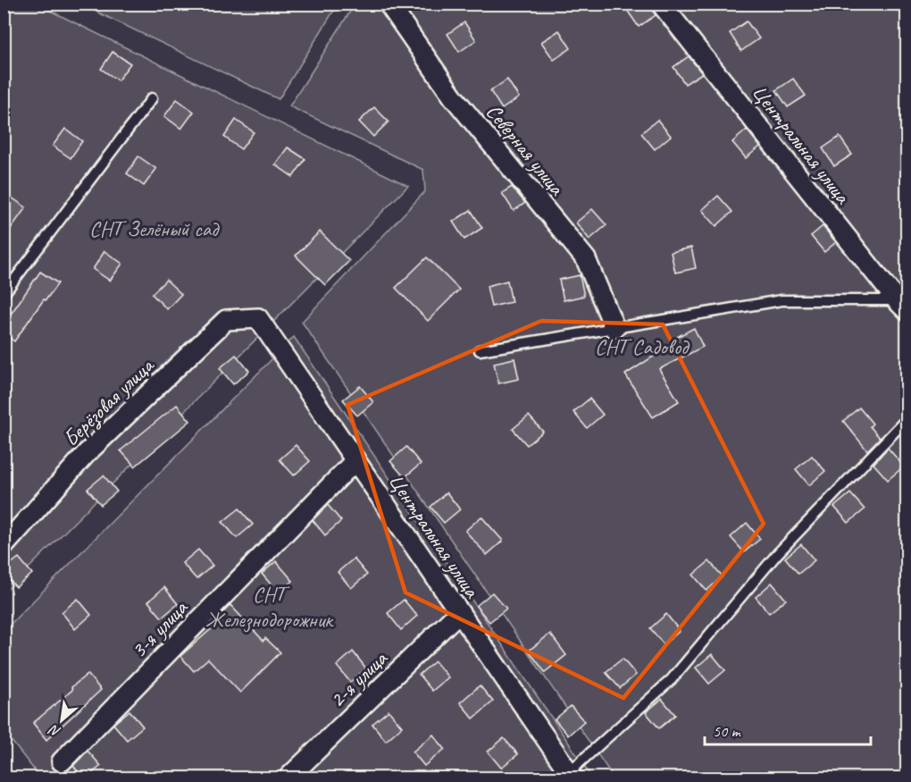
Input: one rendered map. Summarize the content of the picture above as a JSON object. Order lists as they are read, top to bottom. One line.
{"streets":{"street":["Центральная улица","Северная улица","Берёзовая улица","3-я улица","2-я улица"]},"crossings":[["Центральная улица","Берёзовая улица"],["Центральная улица","3-я улица"],["Центральная улица","2-я улица"]],"parks":["СНТ Зелёный сад","СНТ Садовод","СНТ Железнодорожник"],"scale_bar":"50 m","north":"bottom left"}
